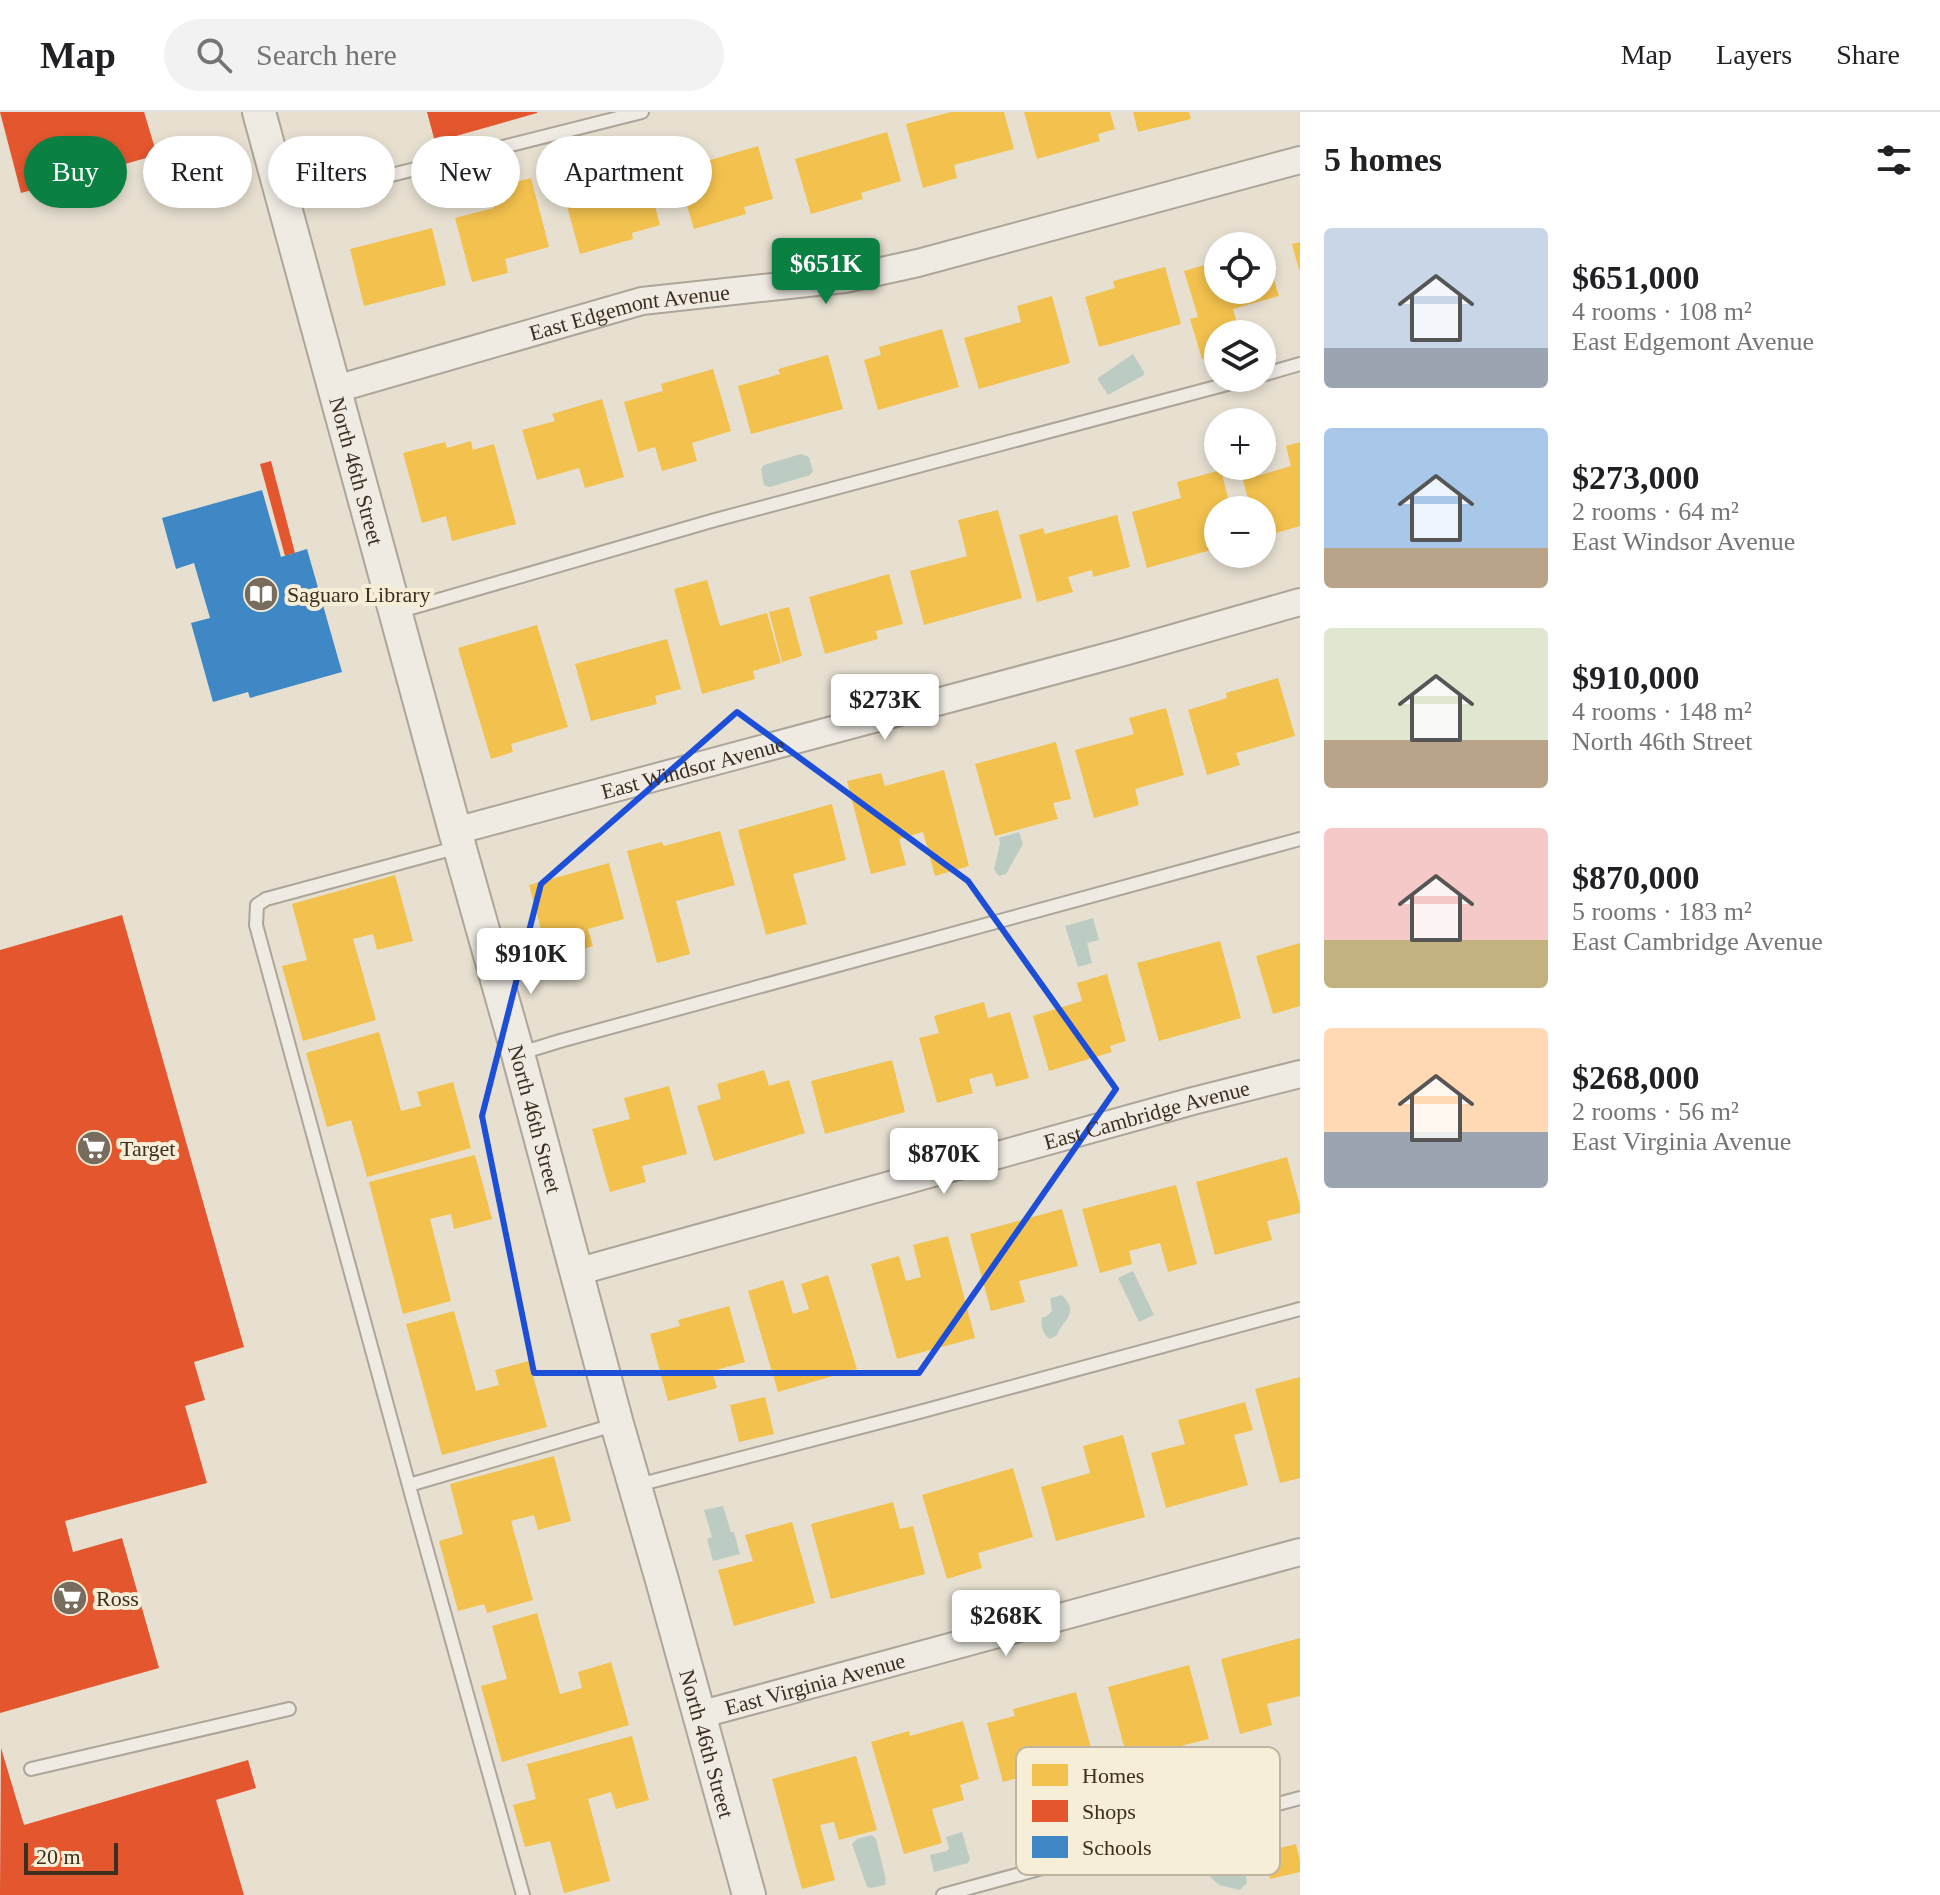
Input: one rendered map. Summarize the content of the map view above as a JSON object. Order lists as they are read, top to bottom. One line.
{"streets":{"street":["East Edgemont Avenue","North 46th Street","East Windsor Avenue","East Cambridge Avenue","East Virginia Avenue"]},"crossings":[["East Edgemont Avenue","North 46th Street"],["North 46th Street","East Windsor Avenue"],["North 46th Street","East Cambridge Avenue"],["North 46th Street","East Virginia Avenue"]],"places":{"library":["Saguaro Library"],"supermarket":["Target","Ross"]},"legend":["Homes","Shops","Schools"],"scale_bar":"20 m","page":{"header":"Map","search":"Search here","nav":["Map","Layers","Share"],"heading":"5 homes","chip":["Buy","Rent","Filters","New","Apartment"],"list":[{"name":"$651,000","note":"4 rooms · 108 m² · East Edgemont Avenue"},{"name":"$273,000","note":"2 rooms · 64 m² · East Windsor Avenue"},{"name":"$910,000","note":"4 rooms · 148 m² · North 46th Street"},{"name":"$870,000","note":"5 rooms · 183 m² · East Cambridge Avenue"},{"name":"$268,000","note":"2 rooms · 56 m² · East Virginia Avenue"}],"map_buttons":["+","−"],"price":["$651K","$273K","$910K","$870K","$268K"],"scale":"20 m"}}
